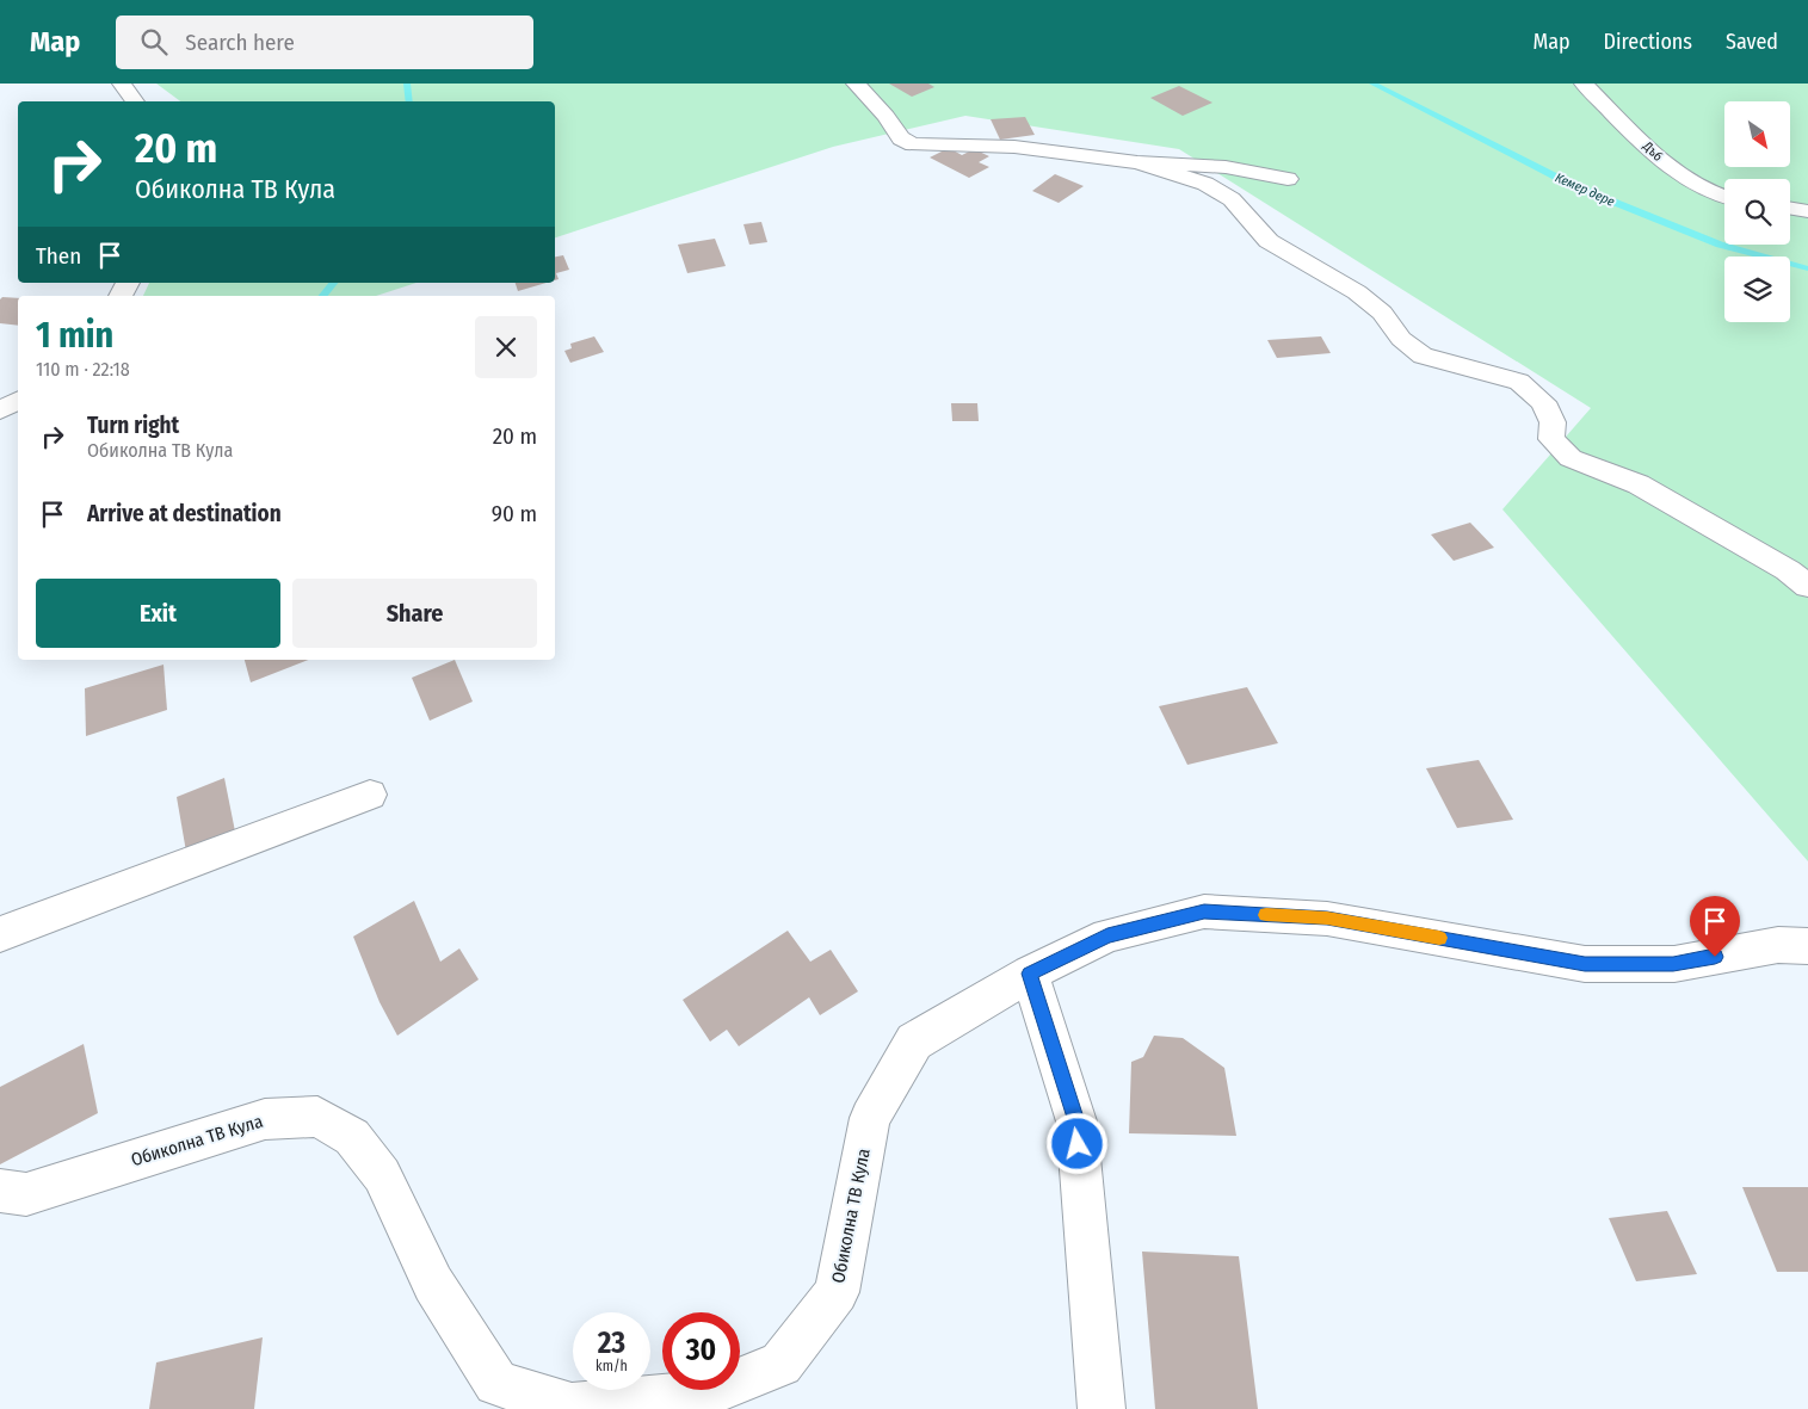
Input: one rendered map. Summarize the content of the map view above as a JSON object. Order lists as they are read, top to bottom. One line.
{"streets":{"street":["Дъб","Обиколна ТВ Кула"]},"water":["Кемер дере"],"north":"bottom right","page":{"header":"Map","search":"Search here","nav":["Map","Directions","Saved"],"turn":["20 m","Обиколна ТВ Кула"],"then":"Then","heading":["1 min","110 m · 22:18"],"list":[{"name":"Turn right","note":"Обиколна ТВ Кула","value":"20 m"},{"name":"Arrive at destination","value":"90 m"}],"buttons":["Exit","Share"],"speed":"23 km/h","limit":"30"}}
